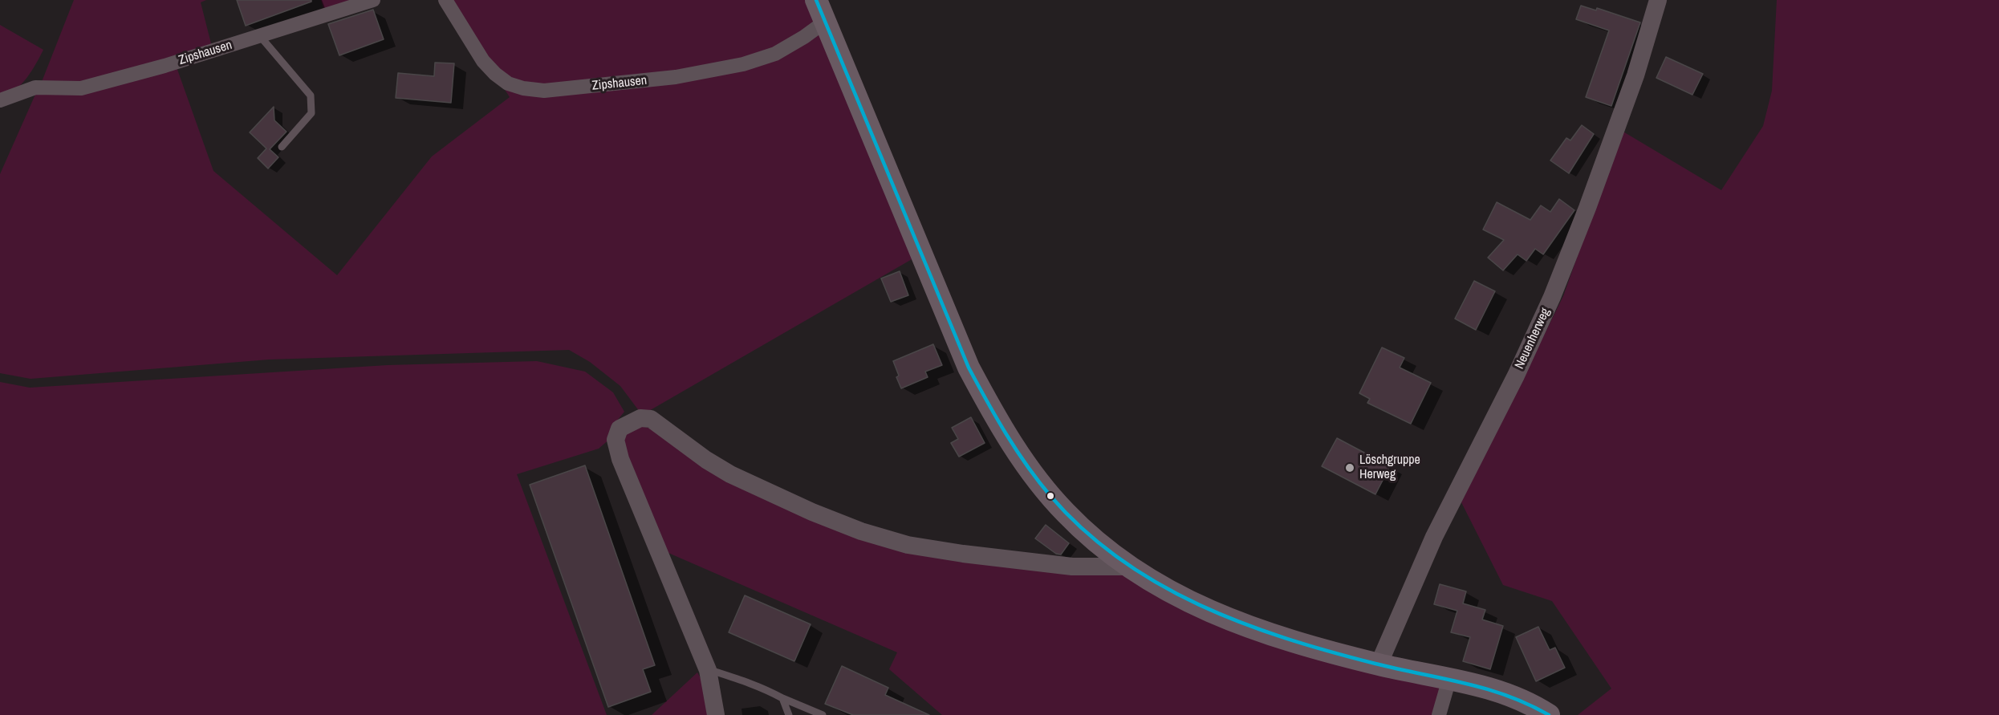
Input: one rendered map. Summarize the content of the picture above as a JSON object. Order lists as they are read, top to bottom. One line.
{"streets":{"street":["Zipshausen","Neuenherweg"]},"places":["Löschgruppe Herweg"]}
